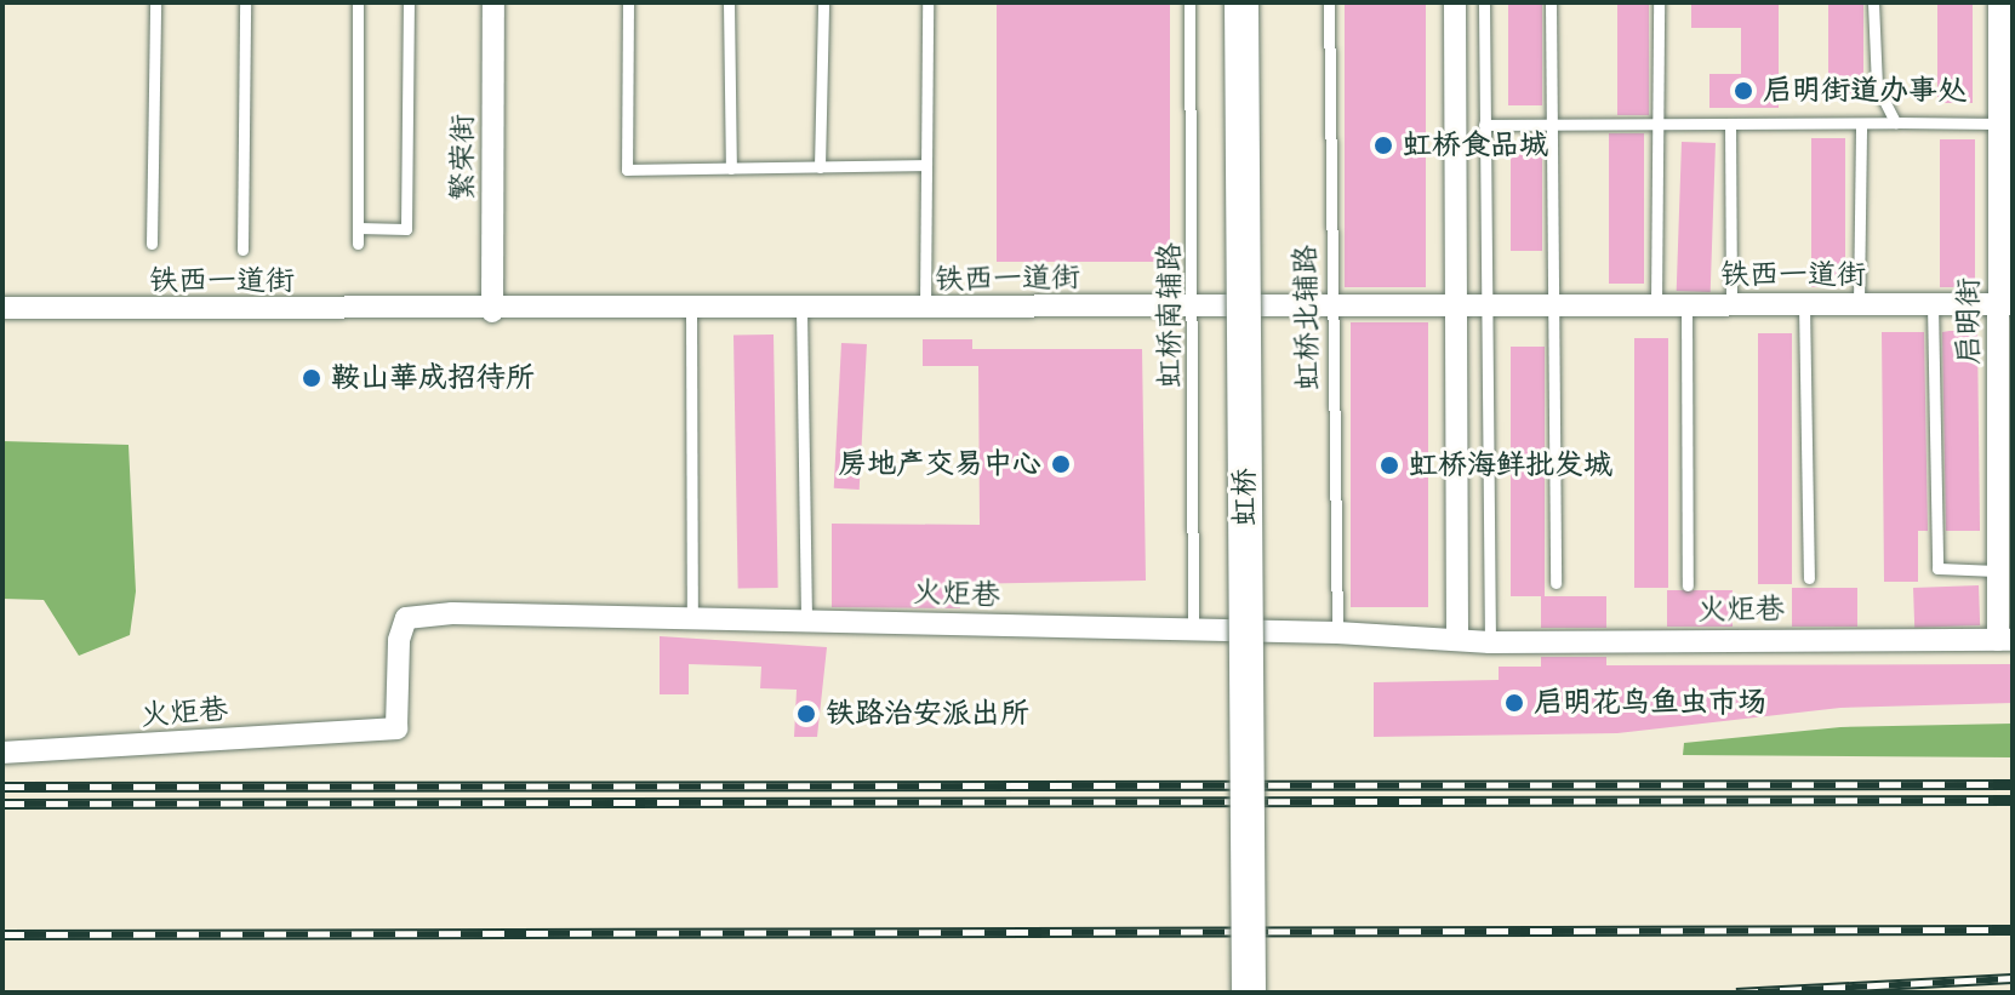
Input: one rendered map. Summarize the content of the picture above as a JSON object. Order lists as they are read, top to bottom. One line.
{"streets":{"main road":["虹桥"],"street":["繁荣街","铁西一道街","启明街","火炬巷"],"lane":["虹桥南辅路","虹桥北辅路"]},"crossings":[["繁荣街","铁西一道街"],["铁西一道街","虹桥南辅路"],["铁西一道街","虹桥北辅路"],["铁西一道街","启明街"],["虹桥南辅路","火炬巷"],["虹桥北辅路","火炬巷"],["启明街","火炬巷"]],"places":["启明街道办事处","虹桥食品城","鞍山華成招待所","房地产交易中心","虹桥海鲜批发城","启明花鸟鱼虫市场","铁路治安派出所"]}
